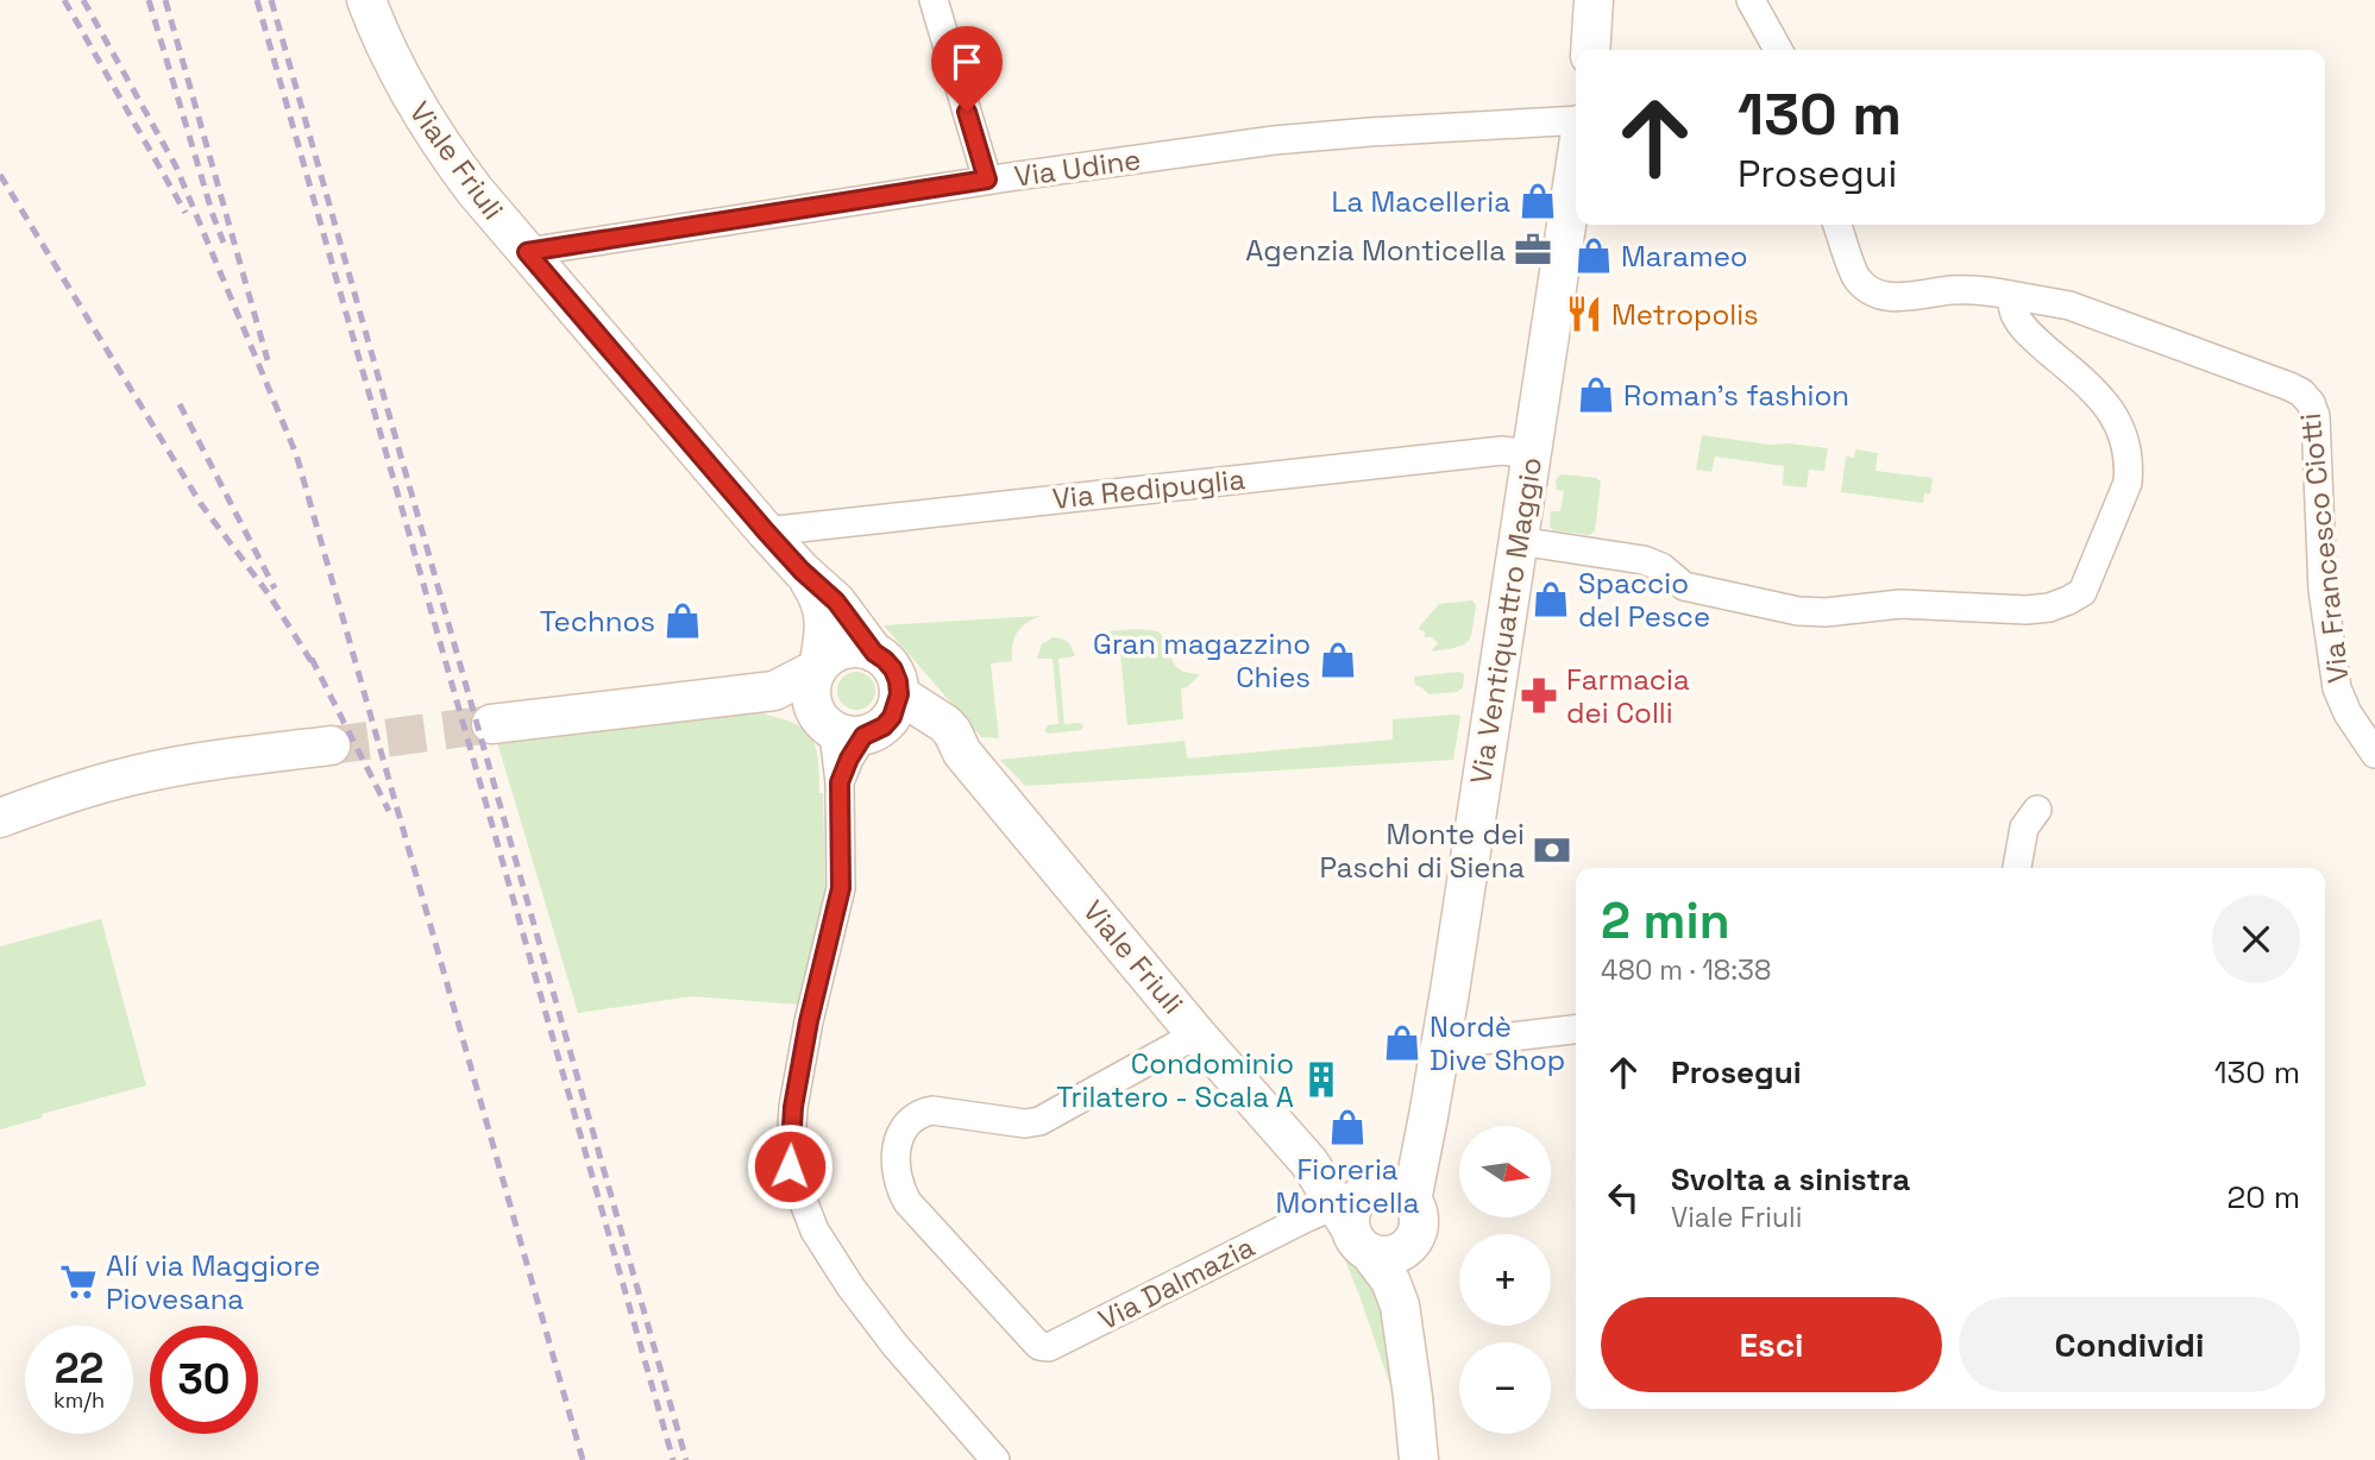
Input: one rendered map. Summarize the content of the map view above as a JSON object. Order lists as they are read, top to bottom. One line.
{"streets":{"street":["Viale Friuli","Via Udine","Via Redipuglia","Via Francesco Ciotti","Via Ventiquattro Maggio","Via Dalmazia"]},"crossings":[["Viale Friuli","Via Udine"],["Viale Friuli","Via Redipuglia"],["Viale Friuli","Via Ventiquattro Maggio"],["Viale Friuli","Via Dalmazia"],["Via Redipuglia","Via Ventiquattro Maggio"],["Via Ventiquattro Maggio","Via Dalmazia"]],"places":{"shop":["La Macelleria","Marameo","Roman's fashion","Spaccio del Pesce","Technos","Gran magazzino Chies","Nordè Dive Shop","Fioreria Monticella"],"office":["Agenzia Monticella"],"restaurant":["Metropolis"],"pharmacy":["Farmacia dei Colli"],"bank":["Monte dei Paschi di Siena"],"building":["Condominio Trilatero - Scala A"],"supermarket":["Alí via Maggiore Piovesana"]},"north":"right","page":{"turn":["130 m","Prosegui"],"heading":["2 min","480 m · 18:38"],"list":[{"name":"Prosegui","value":"130 m"},{"name":"Svolta a sinistra","note":"Viale Friuli","value":"20 m"}],"map_buttons":["+","−"],"buttons":["Esci","Condividi"],"speed":"22 km/h","limit":"30"}}
